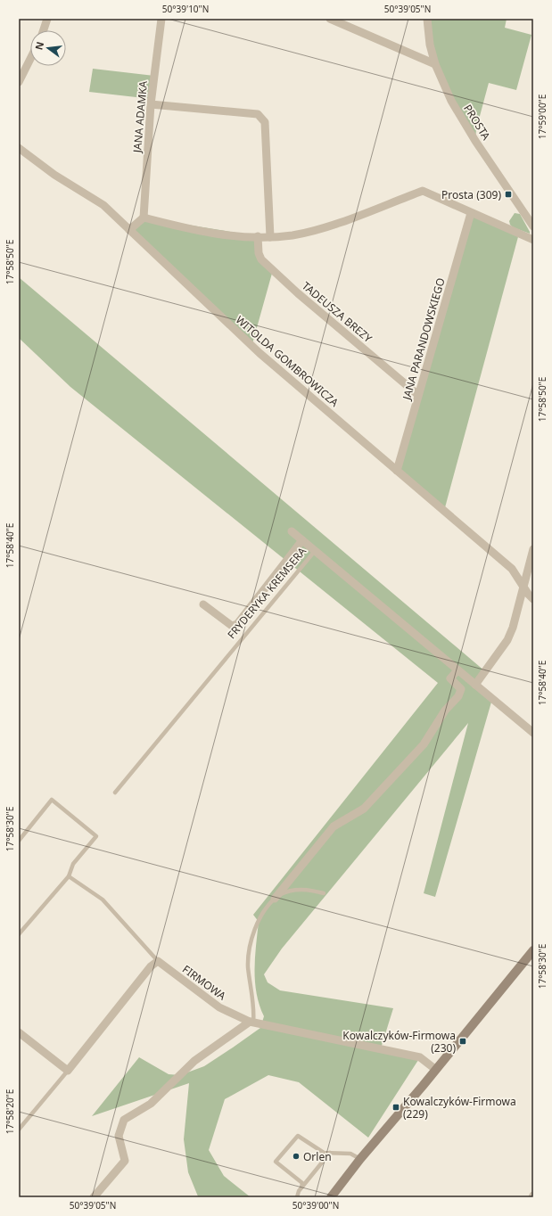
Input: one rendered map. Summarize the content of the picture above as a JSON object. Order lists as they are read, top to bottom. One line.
{"streets":{"street":["JANA ADAMKA","PROSTA","TADEUSZA BREZY","JANA PARANDOWSKIEGO","WITOLDA GOMBROWICZA","FRYDERYKA KREMSERA","FIRMOWA"]},"crossings":[["TADEUSZA BREZY","JANA PARANDOWSKIEGO"],["JANA PARANDOWSKIEGO","WITOLDA GOMBROWICZA"]],"places":{"transit":["Prosta (309)","Kowalczyków-Firmowa (230)","Kowalczyków-Firmowa (229)"],"other":["Orlen"]},"north":"left","coordinates":["50°39'10\"N","50°39'05\"N","17°59'00\"E","17°58'50\"E","17°58'40\"E","17°58'30\"E","17°58'20\"E","50°39'00\"N"]}
